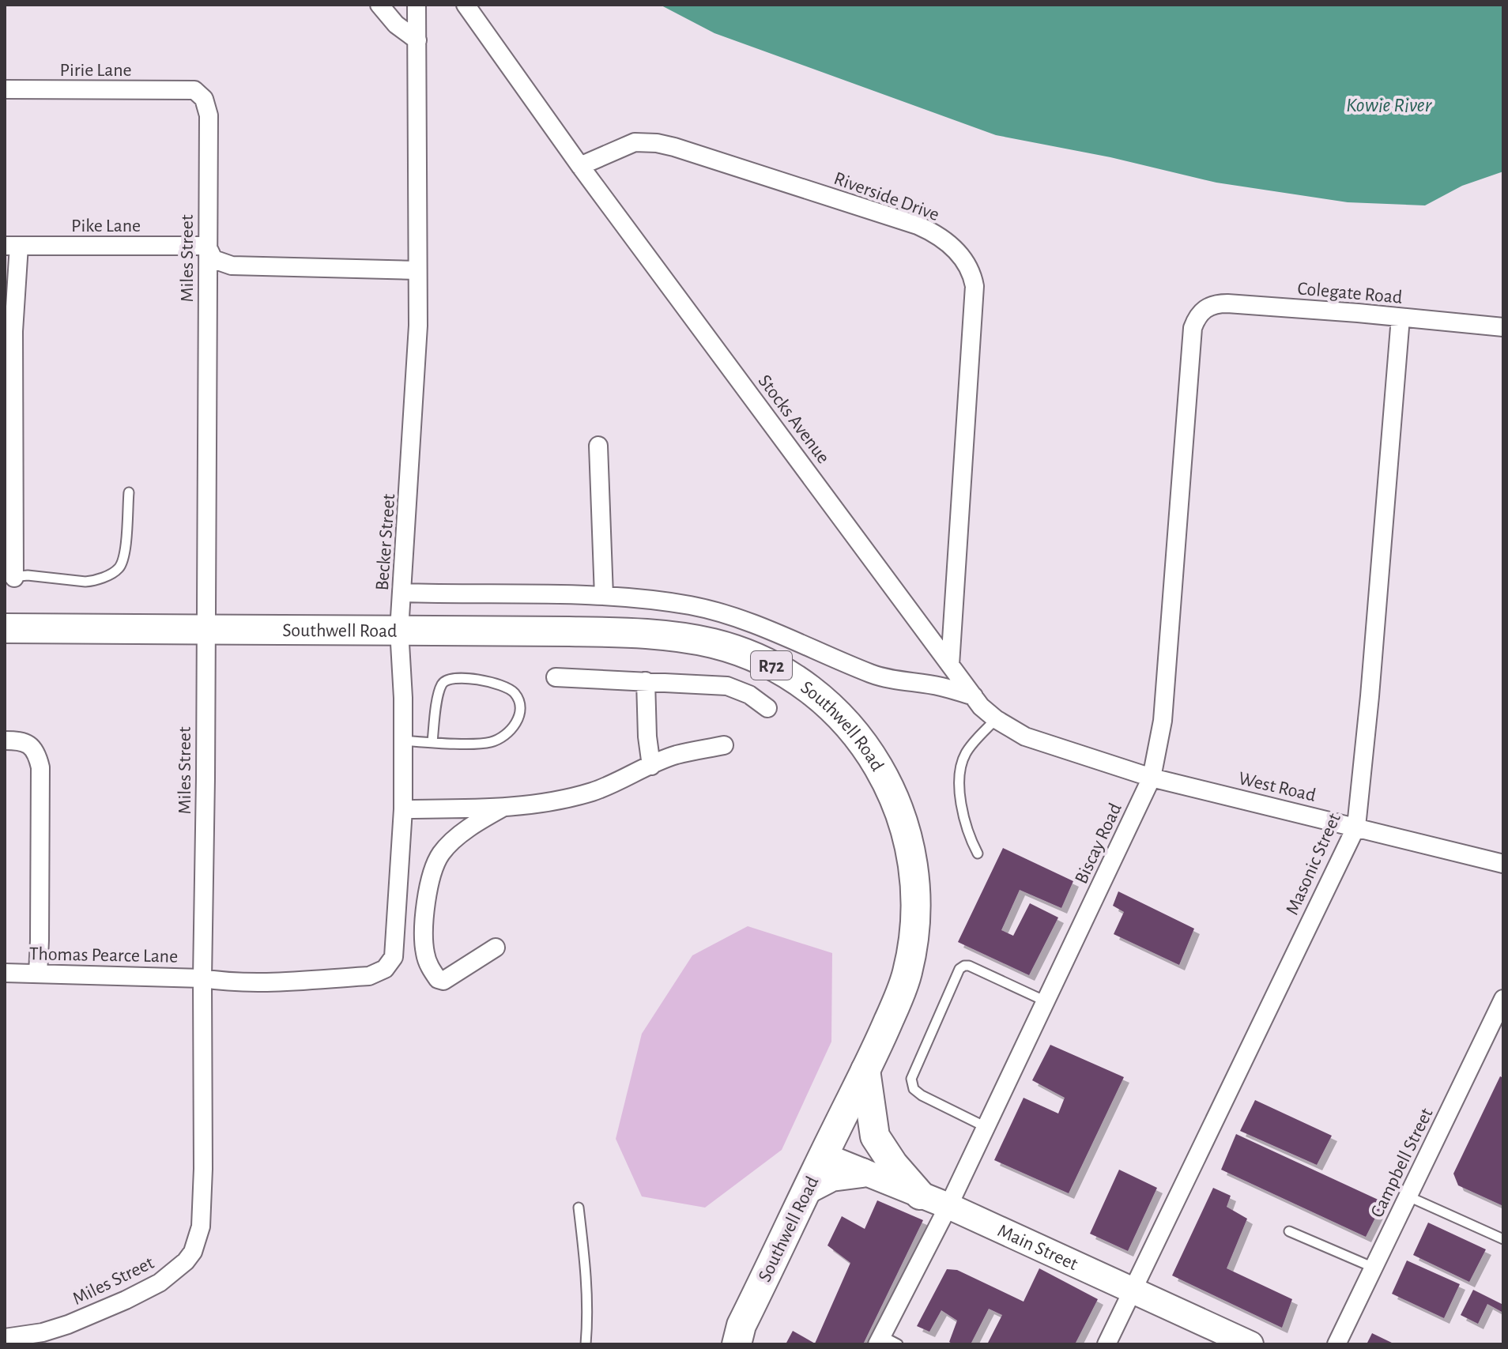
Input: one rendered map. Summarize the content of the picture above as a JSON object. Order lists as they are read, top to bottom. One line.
{"streets":{"main road":["Southwell Road","R72"],"street":["Pirie Lane","Riverside Drive","Pike Lane","Miles Street","Colegate Road","Stocks Avenue","Becker Street","West Road","Biscay Road","Masonic Street","Thomas Pearce Lane","Campbell Street","Main Street"]},"crossings":[["Pirie Lane","Miles Street"],["Riverside Drive","Stocks Avenue"],["Pike Lane","Miles Street"],["Miles Street","Becker Street"],["Miles Street","Southwell Road"],["Miles Street","Thomas Pearce Lane"],["Colegate Road","Biscay Road"],["Colegate Road","Masonic Street"],["Stocks Avenue","Southwell Road"],["Stocks Avenue","West Road"],["Stocks Avenue","Biscay Road"],["Becker Street","Southwell Road"],["Becker Street","Thomas Pearce Lane"],["Southwell Road","Main Street"],["West Road","Biscay Road"],["West Road","Masonic Street"],["Biscay Road","Main Street"],["Masonic Street","Main Street"]],"water":["Kowie River"]}
